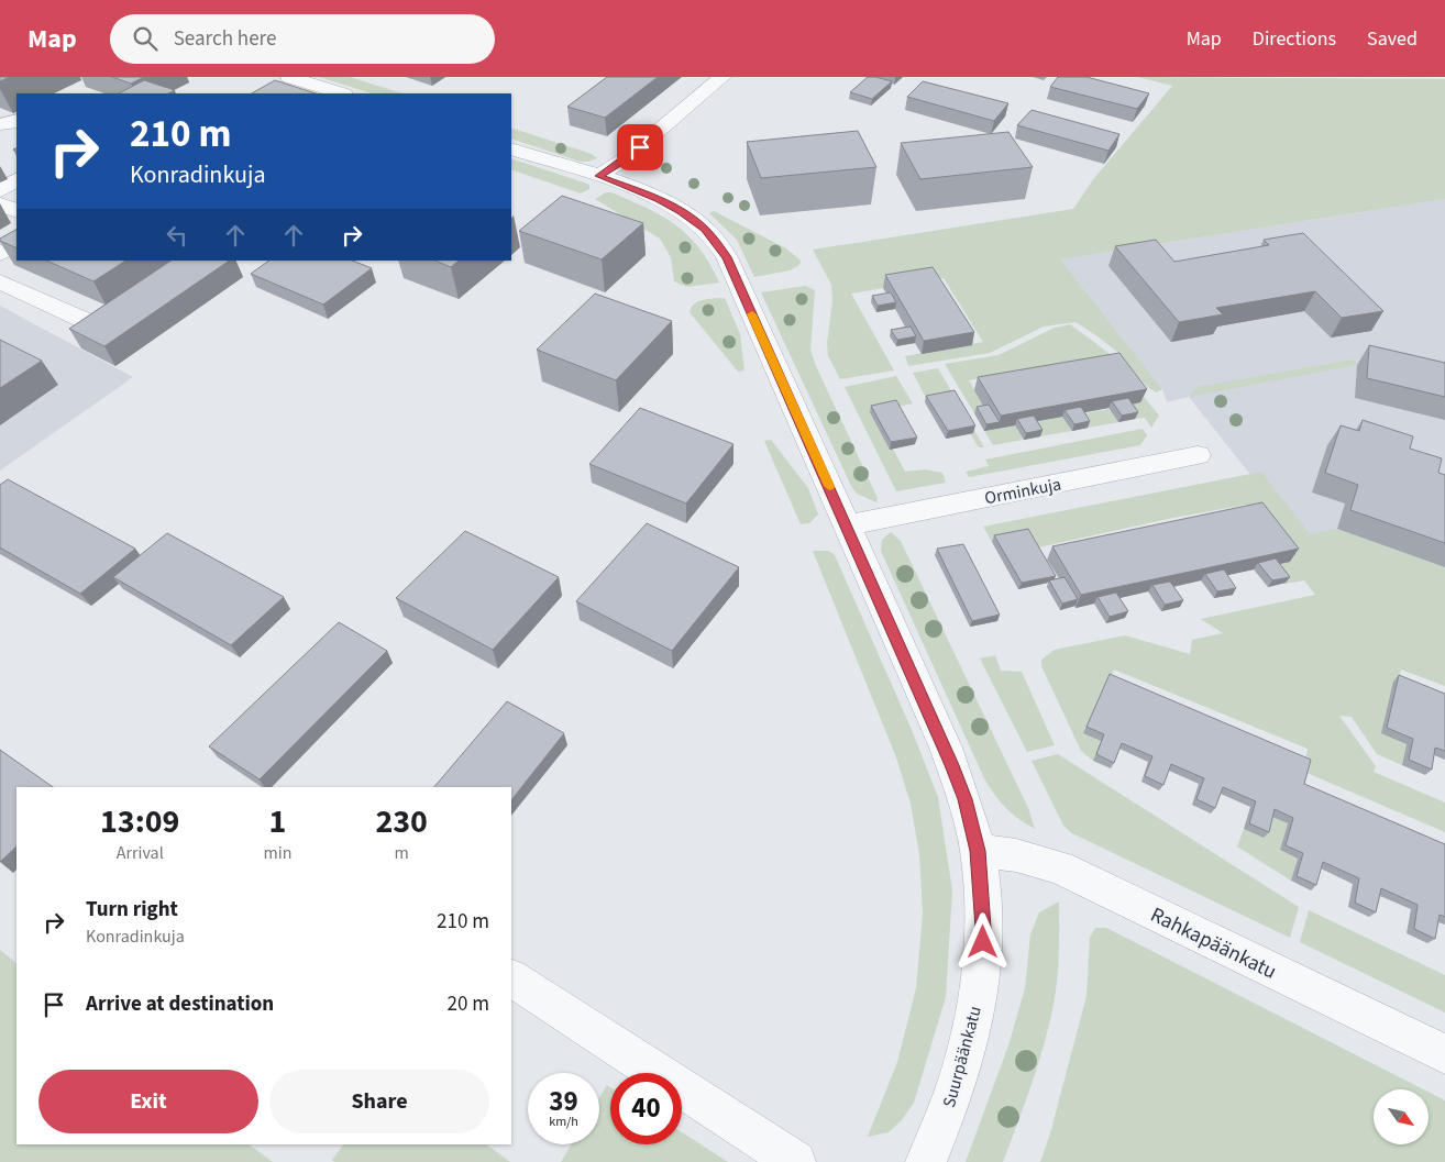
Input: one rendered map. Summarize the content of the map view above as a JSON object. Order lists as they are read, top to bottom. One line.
{"streets":{"street":["Orminkuja","Rahkapäänkatu","Suurpäänkatu"]},"crossings":[["Orminkuja","Suurpäänkatu"],["Rahkapäänkatu","Suurpäänkatu"]],"north":"bottom right","page":{"header":"Map","search":"Search here","nav":["Map","Directions","Saved"],"turn":["210 m","Konradinkuja"],"eta":["13:09","Arrival","1","min","230","m"],"list":[{"name":"Turn right","note":"Konradinkuja","value":"210 m"},{"name":"Arrive at destination","value":"20 m"}],"buttons":["Exit","Share"],"speed":"39 km/h","limit":"40"}}
